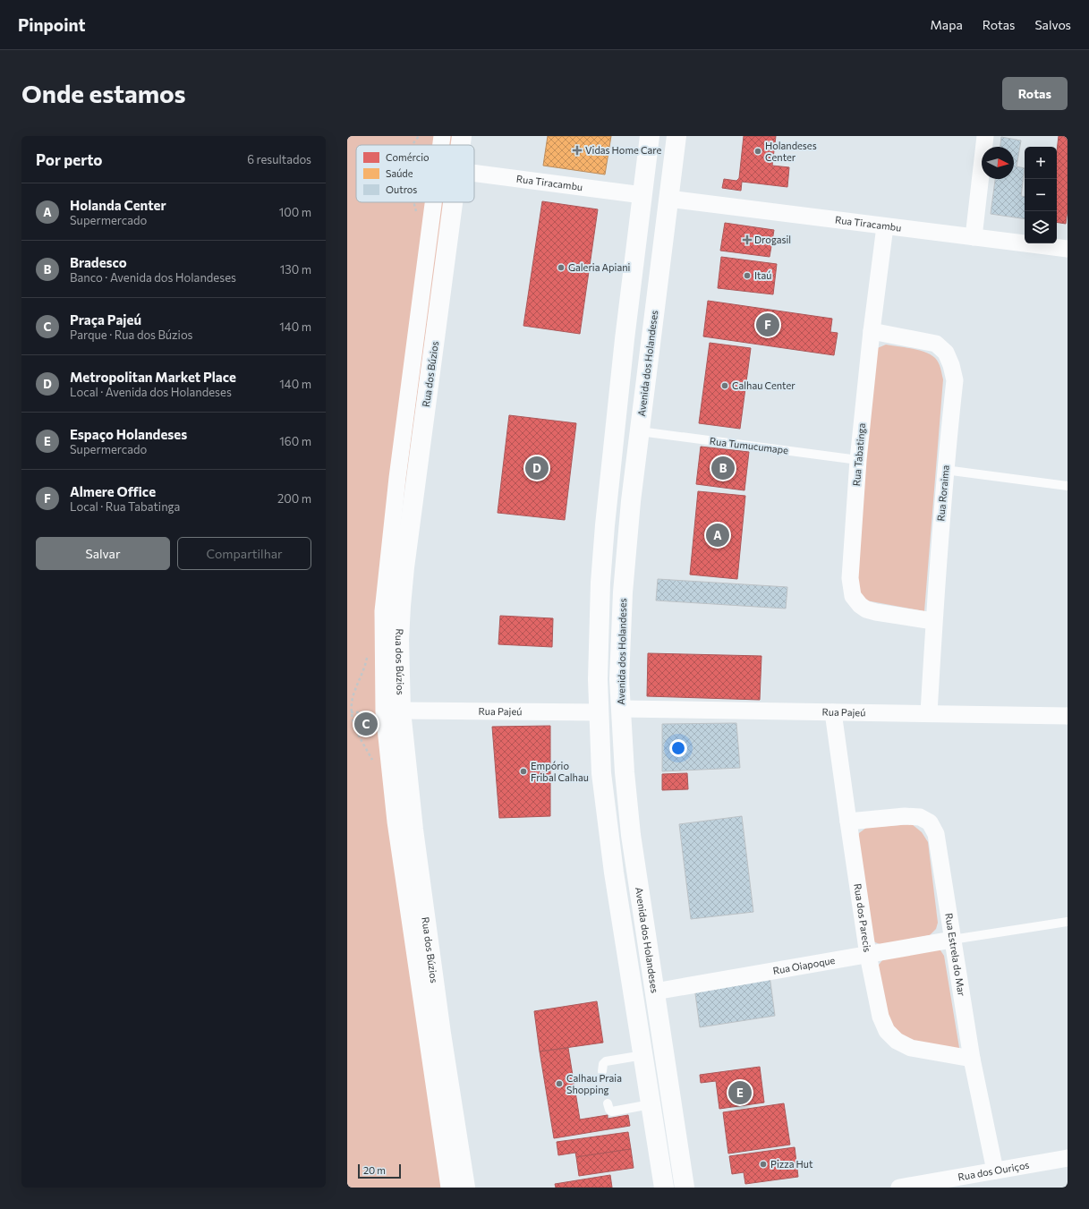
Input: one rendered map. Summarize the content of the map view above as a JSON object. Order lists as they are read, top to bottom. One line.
{"streets":{"main road":["Avenida dos Holandeses","Rua dos Búzios"],"street":["Rua Tiracambu","Rua Tabatinga","Rua Roraima","Rua Pajeú","Rua dos Parecis","Rua Estrela do Mar","Rua Oiapoque","Rua dos Ouriços"],"lane":["Rua Tumucumape"]},"crossings":[["Rua Tiracambu","Avenida dos Holandeses"],["Rua Tiracambu","Rua Tabatinga"],["Avenida dos Holandeses","Rua Tumucumape"],["Avenida dos Holandeses","Rua Pajeú"],["Avenida dos Holandeses","Rua Oiapoque"],["Rua dos Búzios","Rua Pajeú"],["Rua Tumucumape","Rua Tabatinga"],["Rua Tabatinga","Rua Roraima"],["Rua Roraima","Rua Pajeú"],["Rua Pajeú","Rua dos Parecis"],["Rua dos Parecis","Rua Estrela do Mar"],["Rua dos Parecis","Rua Oiapoque"],["Rua Estrela do Mar","Rua Oiapoque"],["Rua Estrela do Mar","Rua dos Ouriços"]],"places":{"health":["Vidas Home Care","Drogasil"],"other":["Holandeses Center","Galeria Apiani","Itaú","Calhau Center","Empório Fribal Calhau","Calhau Praia Shopping","Pizza Hut"]},"legend":["Comércio","Saúde","Outros"],"scale_bar":"20 m","north":"right","page":{"header":"Pinpoint","nav":["Mapa","Rotas","Salvos"],"buttons":["Rotas",["Salvar","Compartilhar"]],"title":"Onde estamos","heading":["Por perto","6 resultados"],"map_buttons":["+","−"],"list":[{"mark":"A","name":"Holanda Center","note":"Supermercado","value":"100 m"},{"mark":"B","name":"Bradesco","note":"Banco · Avenida dos Holandeses","value":"130 m"},{"mark":"C","name":"Praça Pajeú","note":"Parque · Rua dos Búzios","value":"140 m"},{"mark":"D","name":"Metropolitan Market Place","note":"Local · Avenida dos Holandeses","value":"140 m"},{"mark":"E","name":"Espaço Holandeses","note":"Supermercado","value":"160 m"},{"mark":"F","name":"Almere Office","note":"Local · Rua Tabatinga","value":"200 m"}],"pins":["F","B","D","A","C","E"],"scale":"20 m"}}
